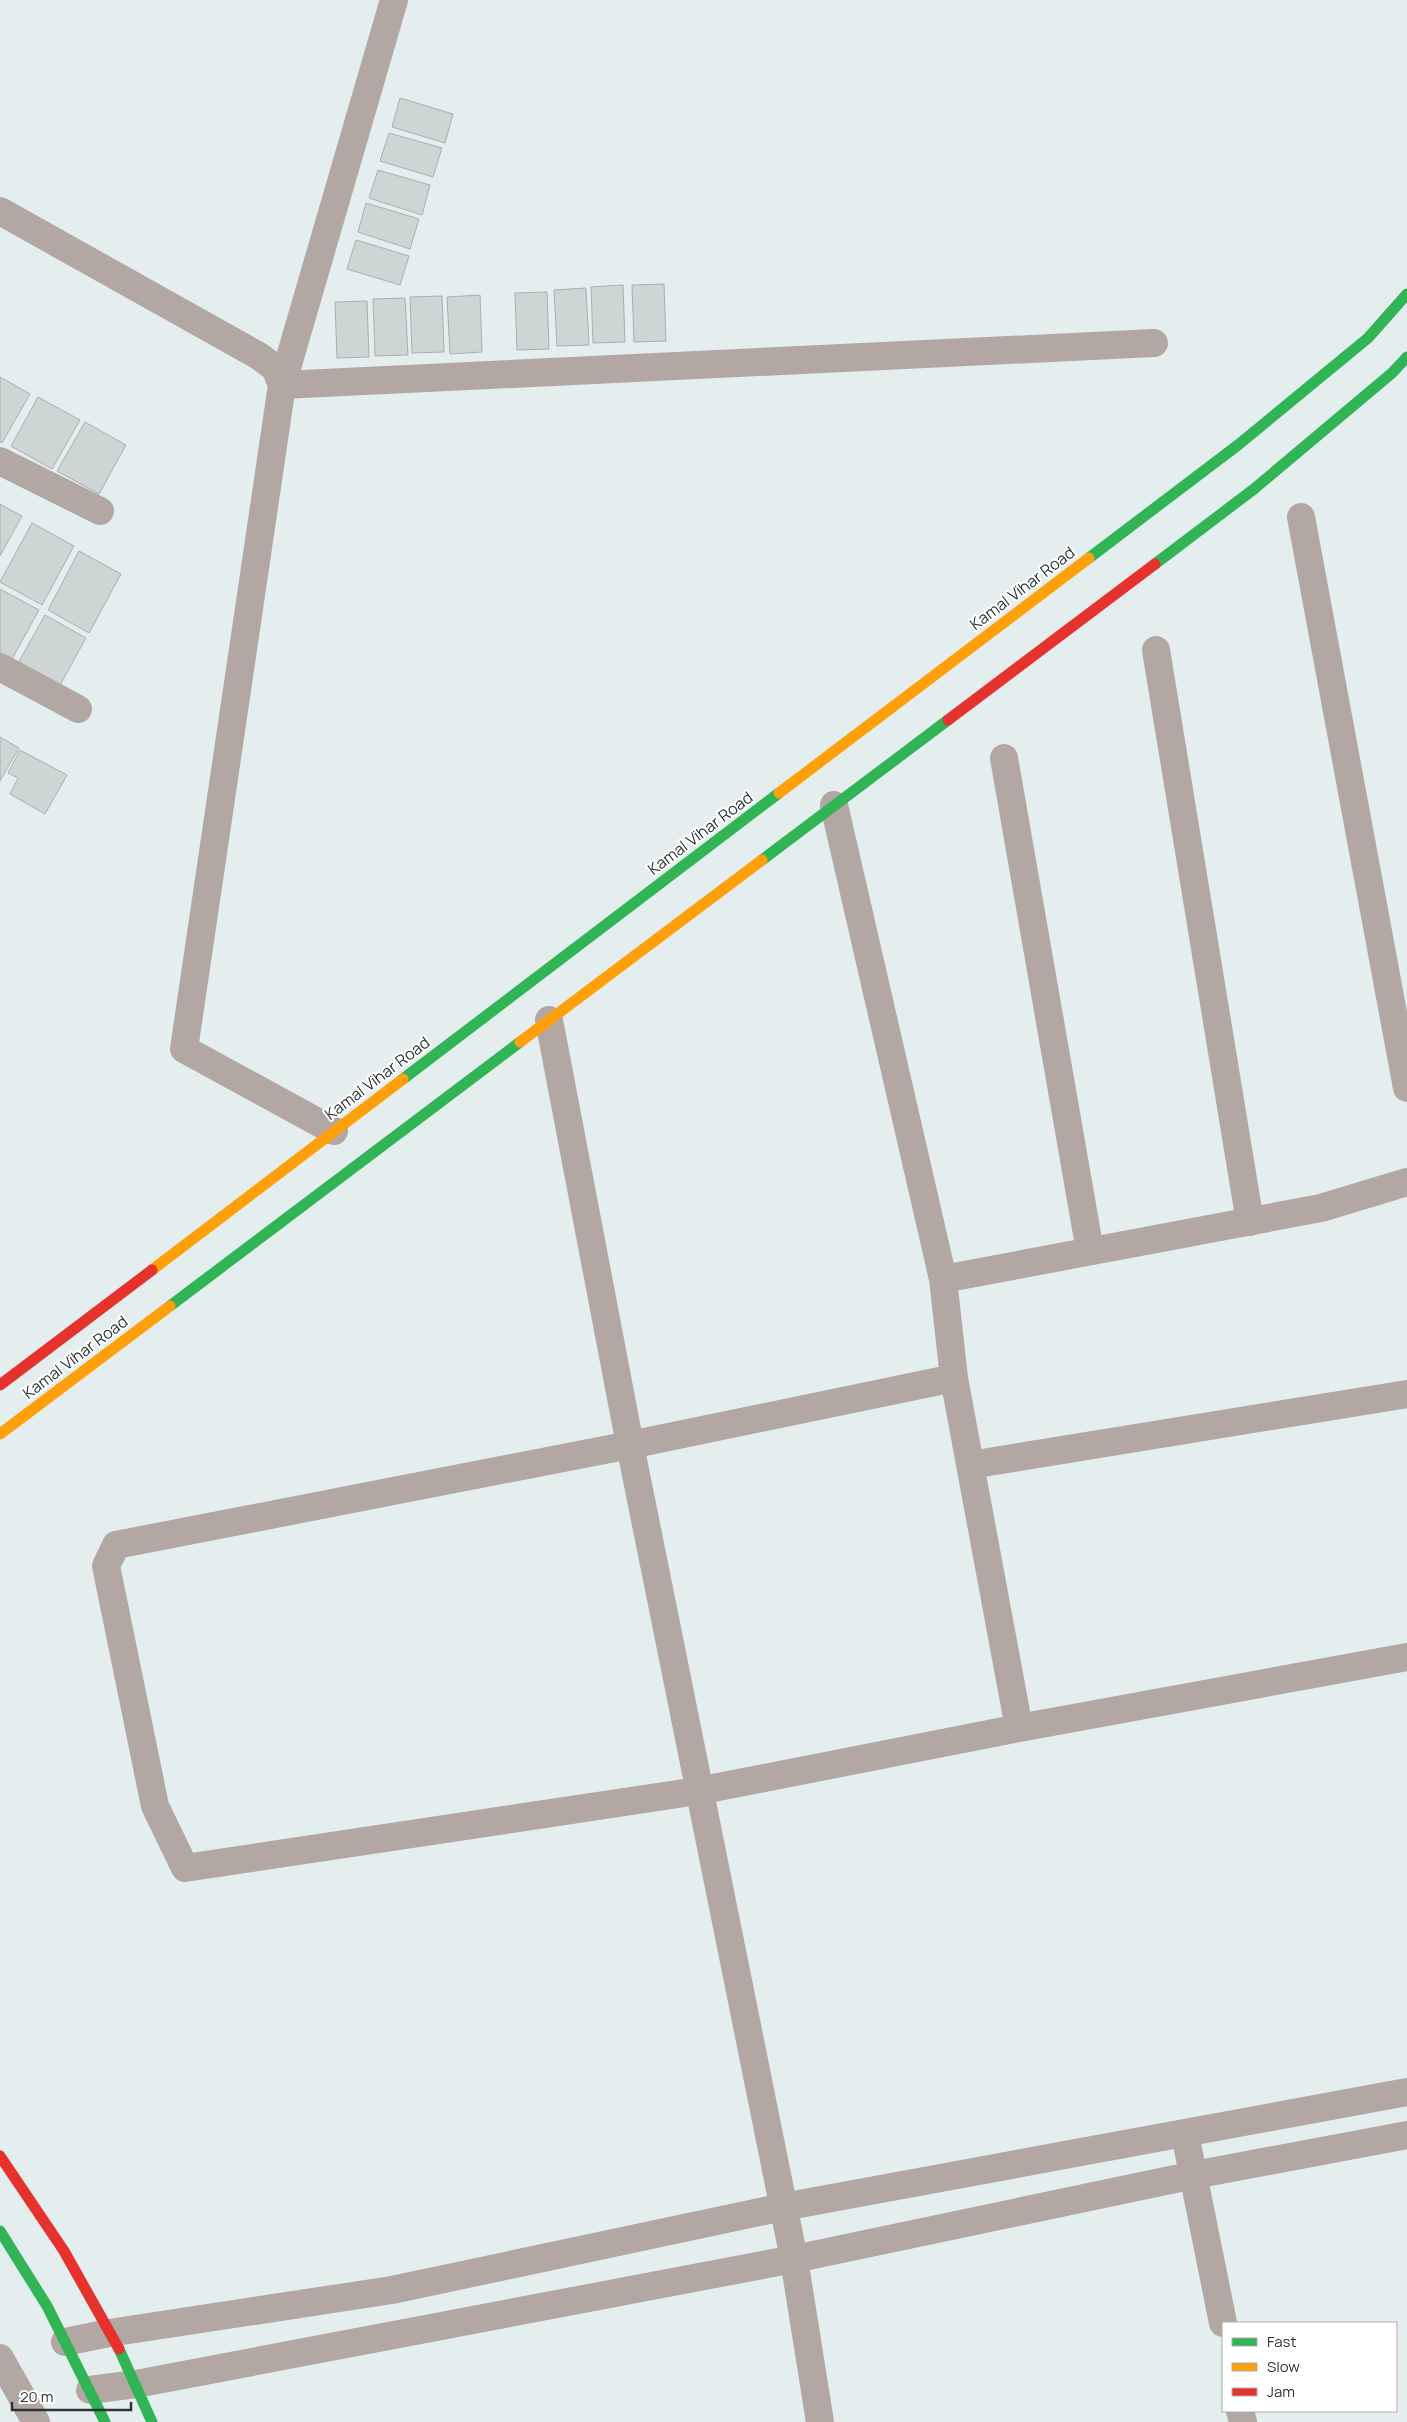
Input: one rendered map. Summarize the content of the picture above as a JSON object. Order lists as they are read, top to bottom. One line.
{"streets":{"main road":["Kamal Vihar Road"]},"legend":["Fast","Slow","Jam"],"scale_bar":"20 m"}
